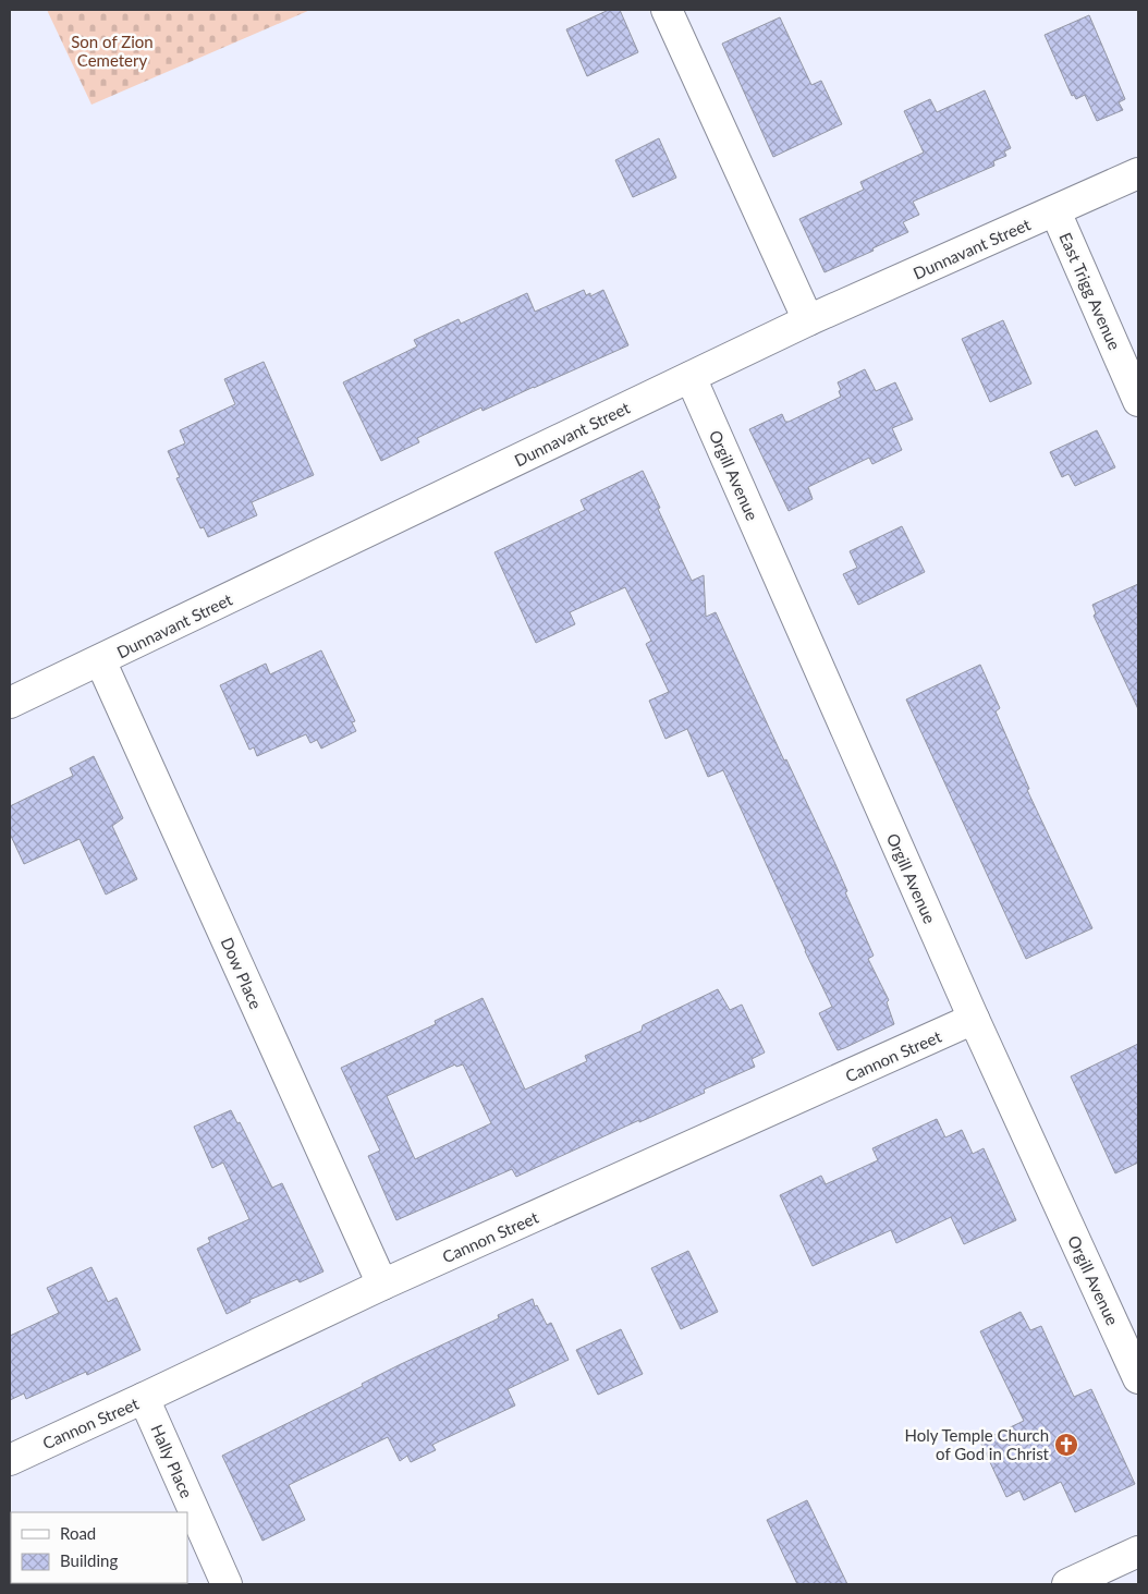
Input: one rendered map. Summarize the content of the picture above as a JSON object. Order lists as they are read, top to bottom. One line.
{"streets":{"street":["Dunnavant Street","East Trigg Avenue","Orgill Avenue","Dow Place","Cannon Street","Hally Place"]},"crossings":[["Dunnavant Street","East Trigg Avenue"],["Dunnavant Street","Orgill Avenue"],["Dunnavant Street","Dow Place"],["Orgill Avenue","Cannon Street"],["Dow Place","Cannon Street"],["Cannon Street","Hally Place"]],"parks":["Son of Zion Cemetery"],"places":{"church":["Holy Temple Church of God in Christ"]},"legend":["Road","Building"]}
